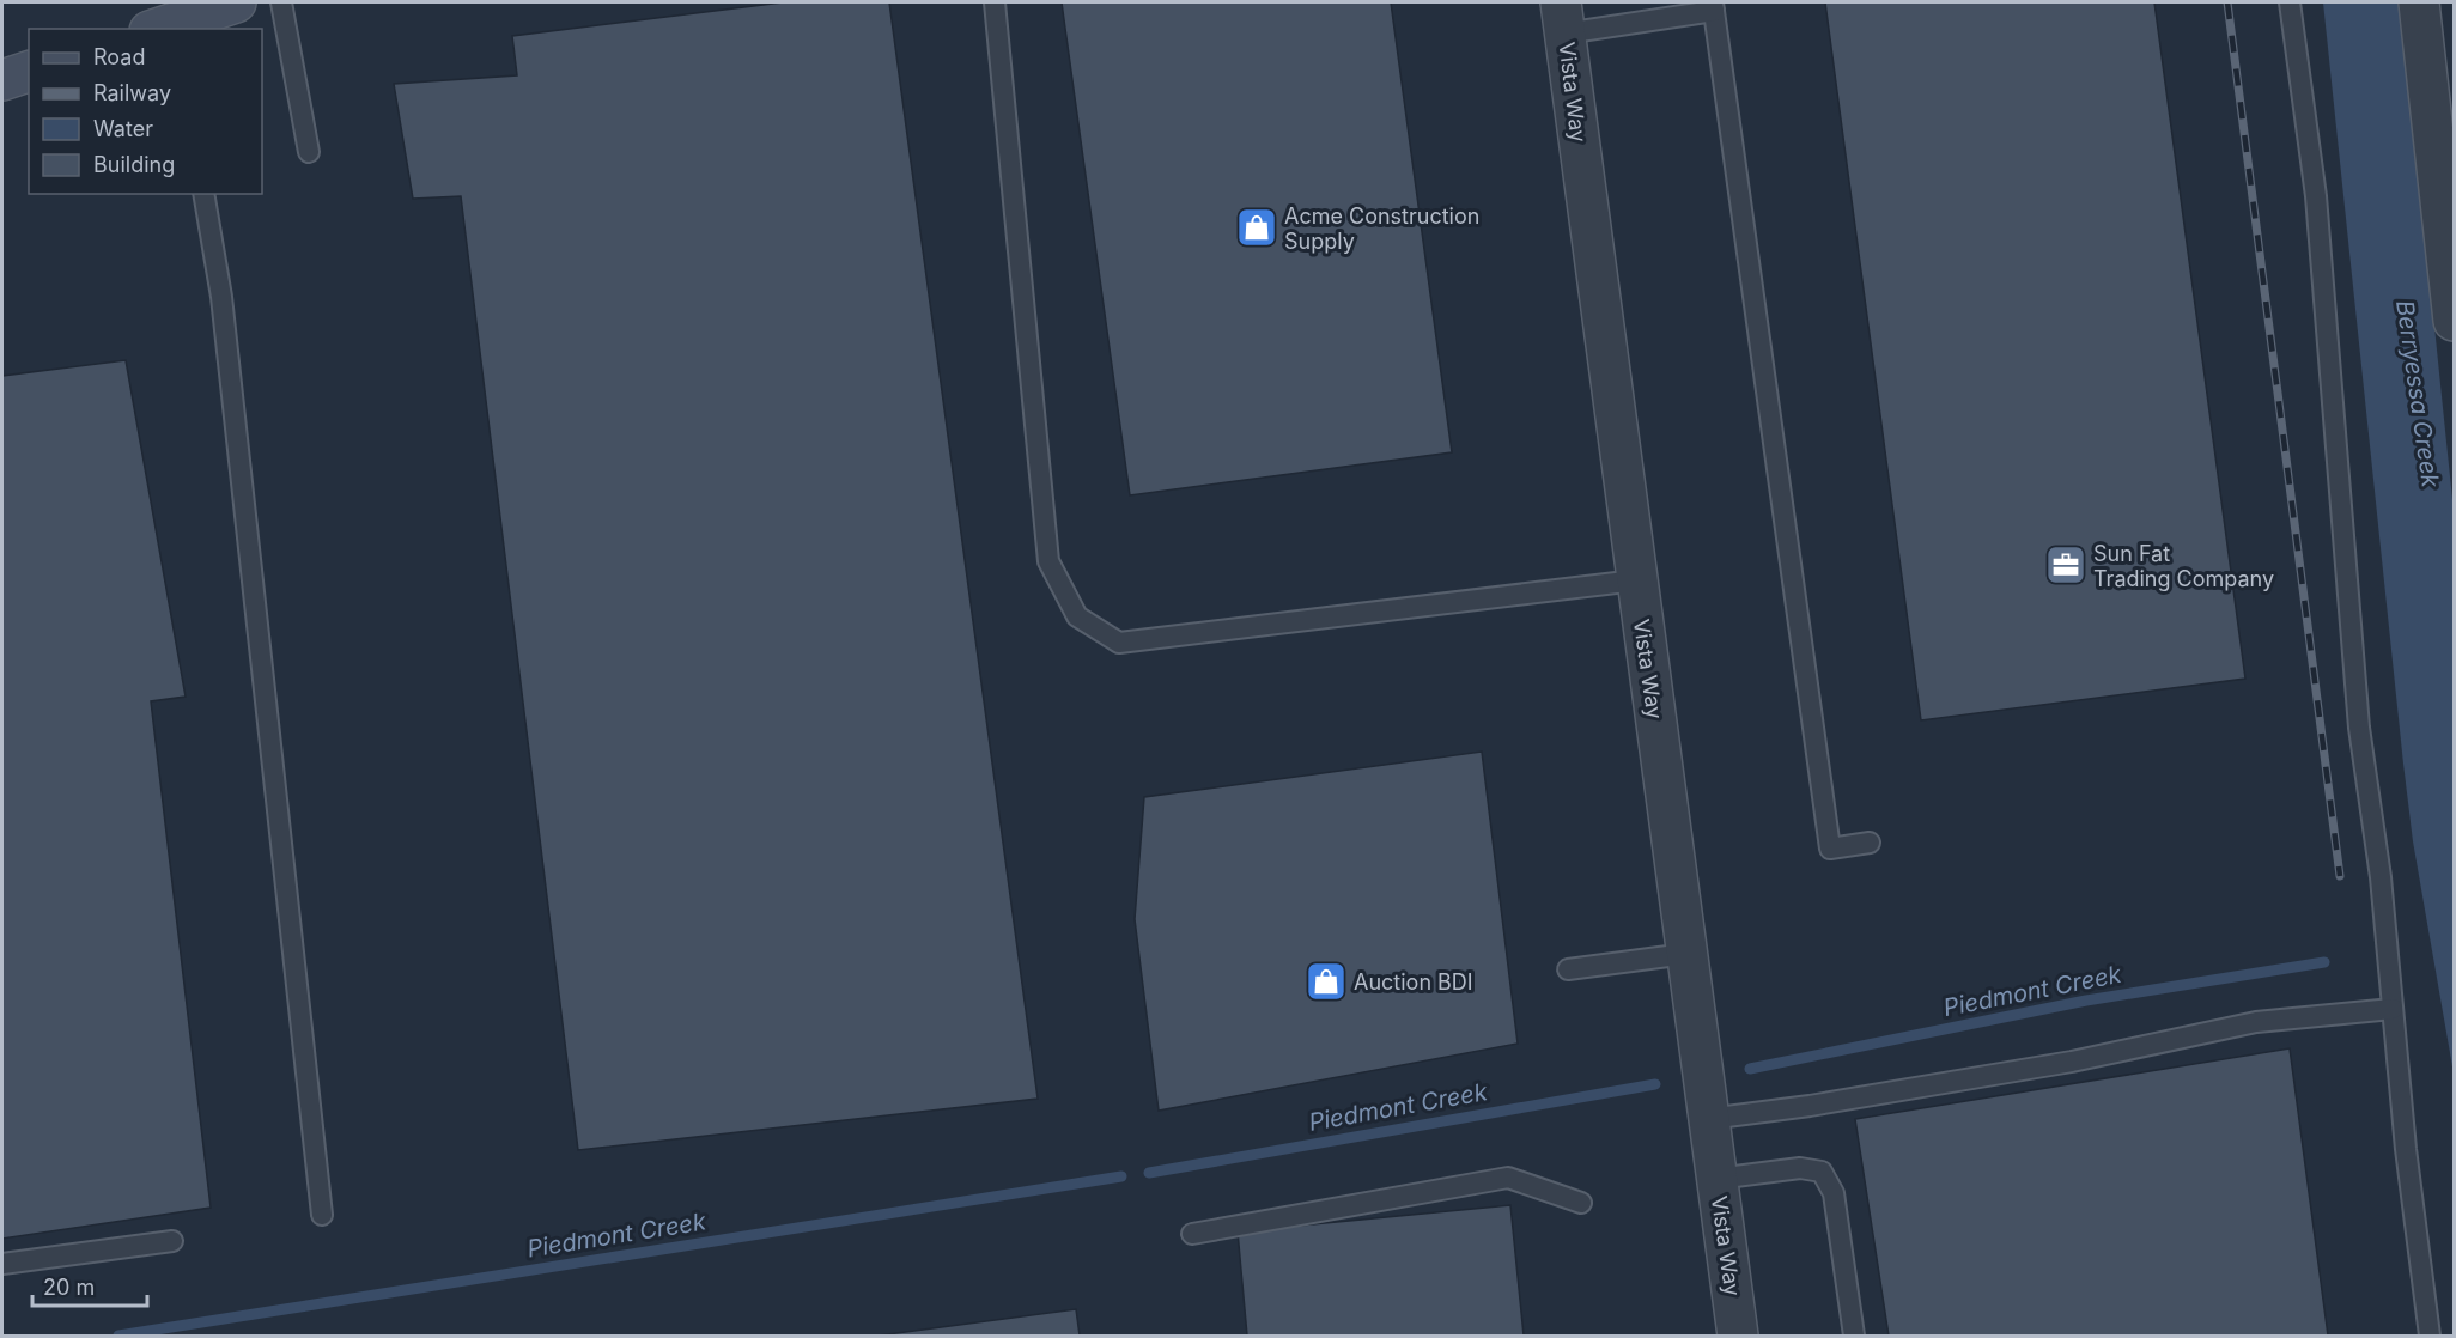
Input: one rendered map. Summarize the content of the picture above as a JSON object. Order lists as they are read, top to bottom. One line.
{"streets":{"street":["Vista Way"]},"water":["Berryessa Creek","Piedmont Creek"],"places":{"shop":["Acme Construction Supply","Auction BDI"],"office":["Sun Fat Trading Company"]},"legend":["Road","Railway","Water","Building"],"scale_bar":"20 m"}
